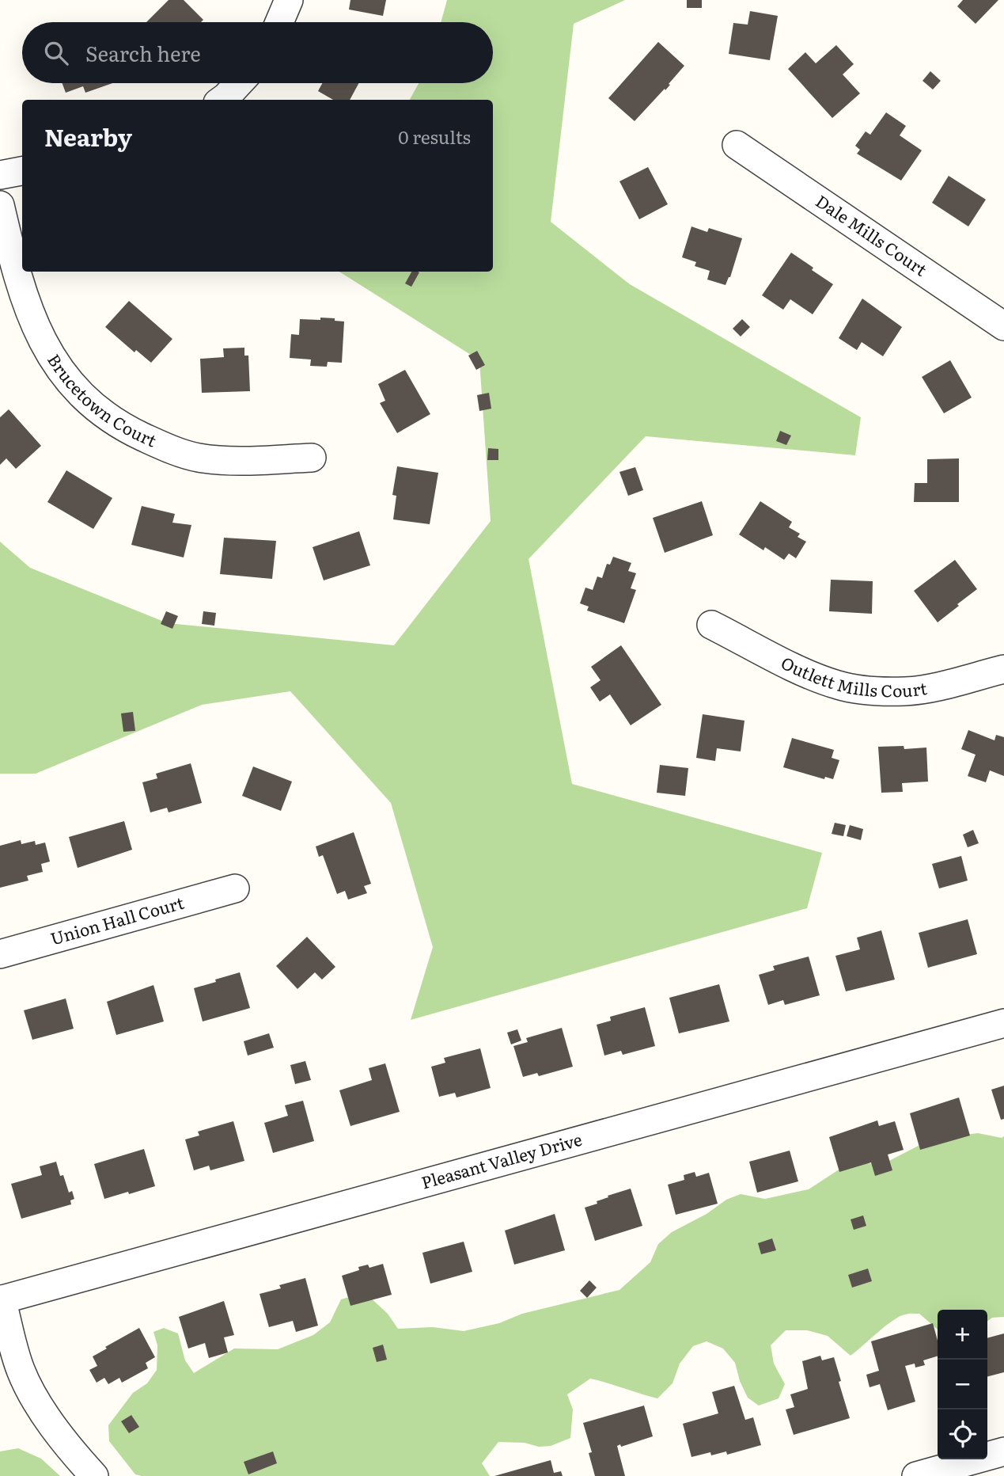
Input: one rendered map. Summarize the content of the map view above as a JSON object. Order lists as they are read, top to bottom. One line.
{"streets":{"street":["Dale Mills Court","Brucetown Court","Outlett Mills Court","Union Hall Court","Pleasant Valley Drive"]},"page":{"search":"Search here","heading":["Nearby","0 results"],"map_buttons":["+","−"]}}
